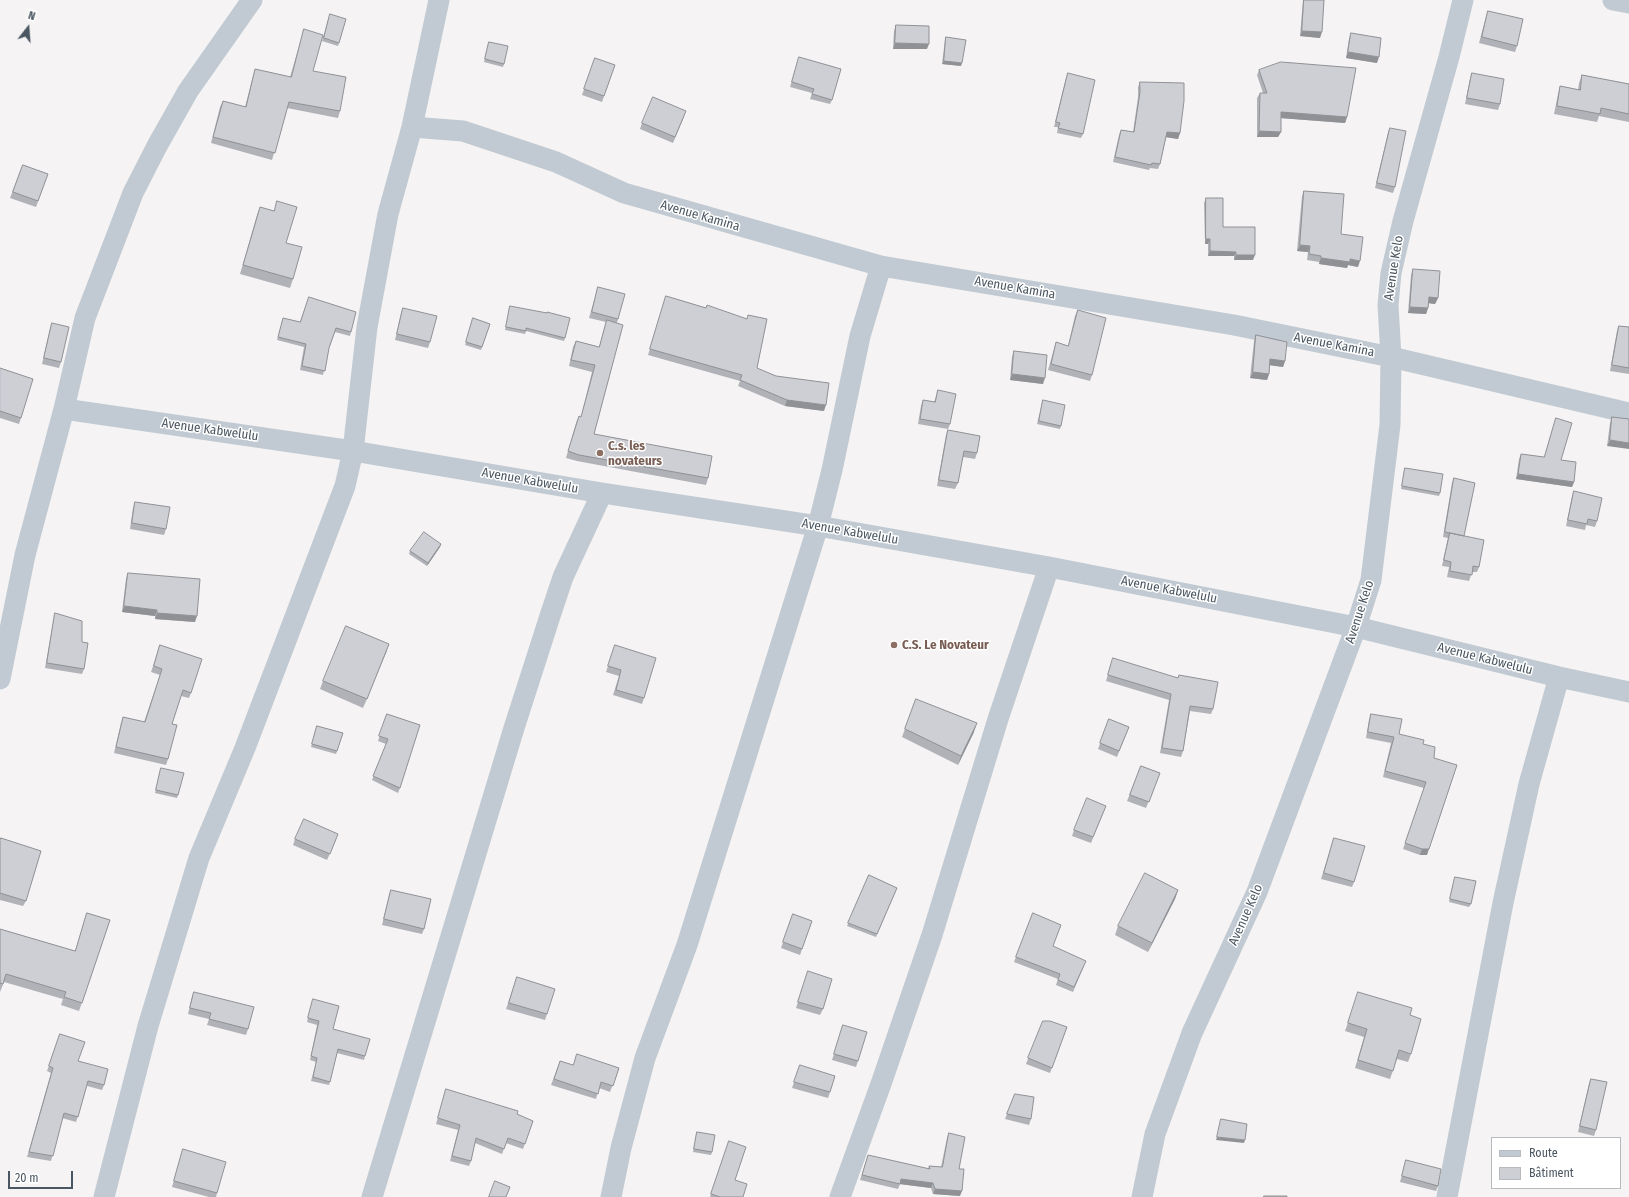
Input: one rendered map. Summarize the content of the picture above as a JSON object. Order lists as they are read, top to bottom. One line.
{"streets":{"street":["Avenue Kamina","Avenue Kelo","Avenue Kabwelulu"]},"crossings":[["Avenue Kamina","Avenue Kelo"],["Avenue Kelo","Avenue Kabwelulu"]],"places":["C.s. les novateurs","C.S. Le Novateur"],"legend":["Route","Bâtiment"],"scale_bar":"20 m","north":"top"}
